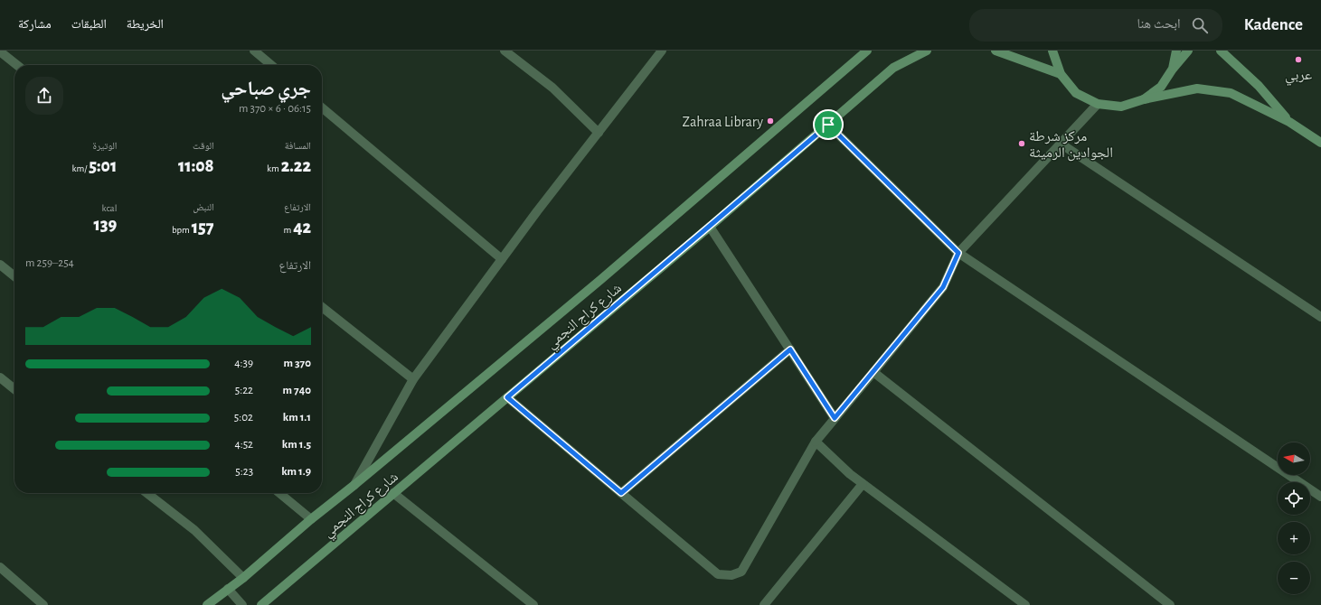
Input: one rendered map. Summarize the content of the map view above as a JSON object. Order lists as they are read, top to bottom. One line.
{"streets":{"main road":["شارع كراج النجمي"]},"places":["عربي","Zahraa Library","مركز شرطة الجوادين الرميثة"],"north":"left","page":{"header":"Kadence","search":"ابحث هنا","nav":["الخريطة","الطبقات","مشاركة"],"heading":["جري صباحي","06:15 · 6 × 370 m"],"stats":[["المسافة","2.22 km"],["الوقت","11:08"],["الوتيرة","5:01 /km"],["الارتفاع","42 m"],["النبض","157 bpm"],["kcal","139"]],"chart":["الارتفاع","254–259 m"],"list":[{"name":"370 m","note":"4:39"},{"name":"740 m","note":"5:22"},{"name":"1.1 km","note":"5:02"},{"name":"1.5 km","note":"4:52"},{"name":"1.9 km","note":"5:23"}],"map_buttons":["+","−"]}}
